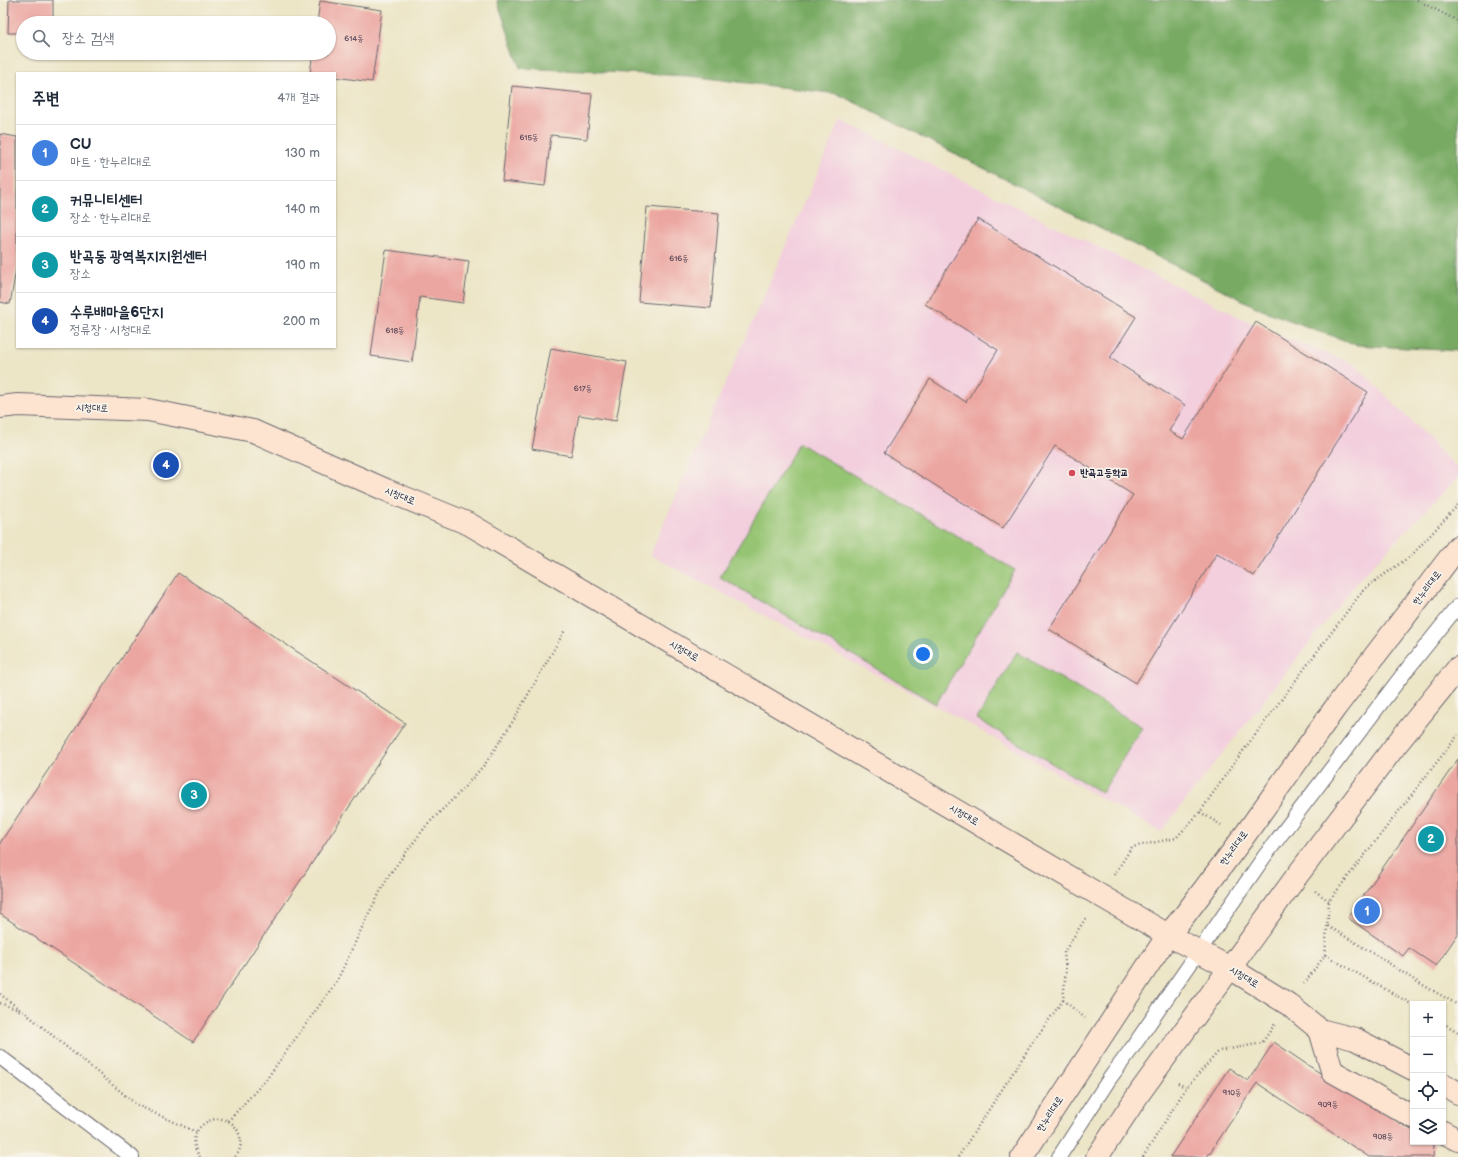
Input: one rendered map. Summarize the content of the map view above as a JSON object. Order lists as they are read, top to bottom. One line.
{"streets":{"street":["시청대로","한누리대로"]},"crossings":[["시청대로","한누리대로"]],"places":["반곡고등학교"],"house_numbers":["614동","615동","616동","618동","617동","910동","909동","908동"],"page":{"search":"장소 검색","heading":["주변","4개 결과"],"list":[{"mark":"1","name":"CU","note":"마트 · 한누리대로","value":"130 m"},{"mark":"2","name":"커뮤니티센터","note":"장소 · 한누리대로","value":"140 m"},{"mark":"3","name":"반곡동 광역복지지원센터","note":"장소","value":"190 m"},{"mark":"4","name":"수루배마을6단지","note":"정류장 · 시청대로","value":"200 m"}],"pins":["4","3","2","1"],"map_buttons":["+","−"]}}
